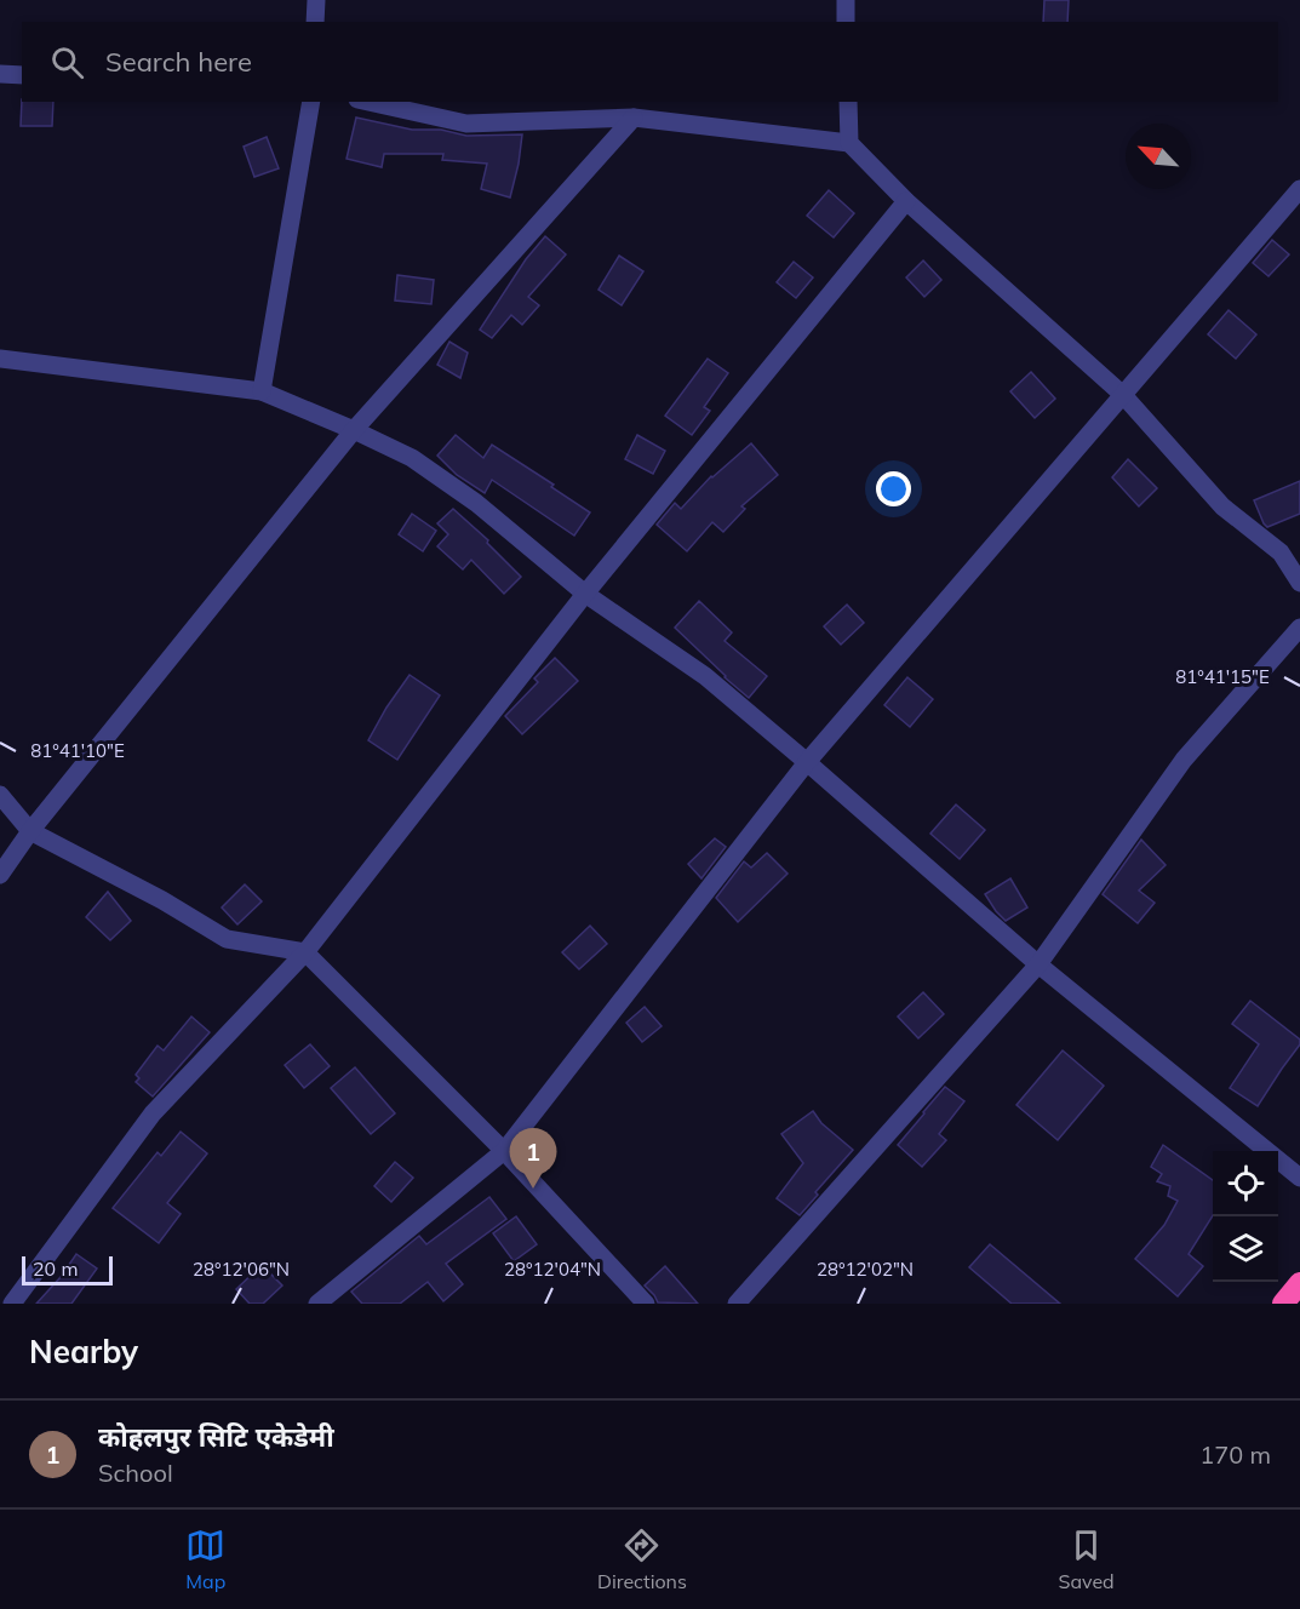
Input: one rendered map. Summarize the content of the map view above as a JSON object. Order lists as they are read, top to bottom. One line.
{"scale_bar":"20 m","north":"top left","page":{"search":"Search here","pins":"1","scale":"20 m","heading":"Nearby","list":[{"mark":"1","name":"कोहलपुर सिटि एकेडेमी","note":"School","value":"170 m"}],"nav":["Map","Directions","Saved"]},"coordinates":["81°41'15\"E","81°41'10\"E","28°12'06\"N","28°12'04\"N","28°12'02\"N"]}
